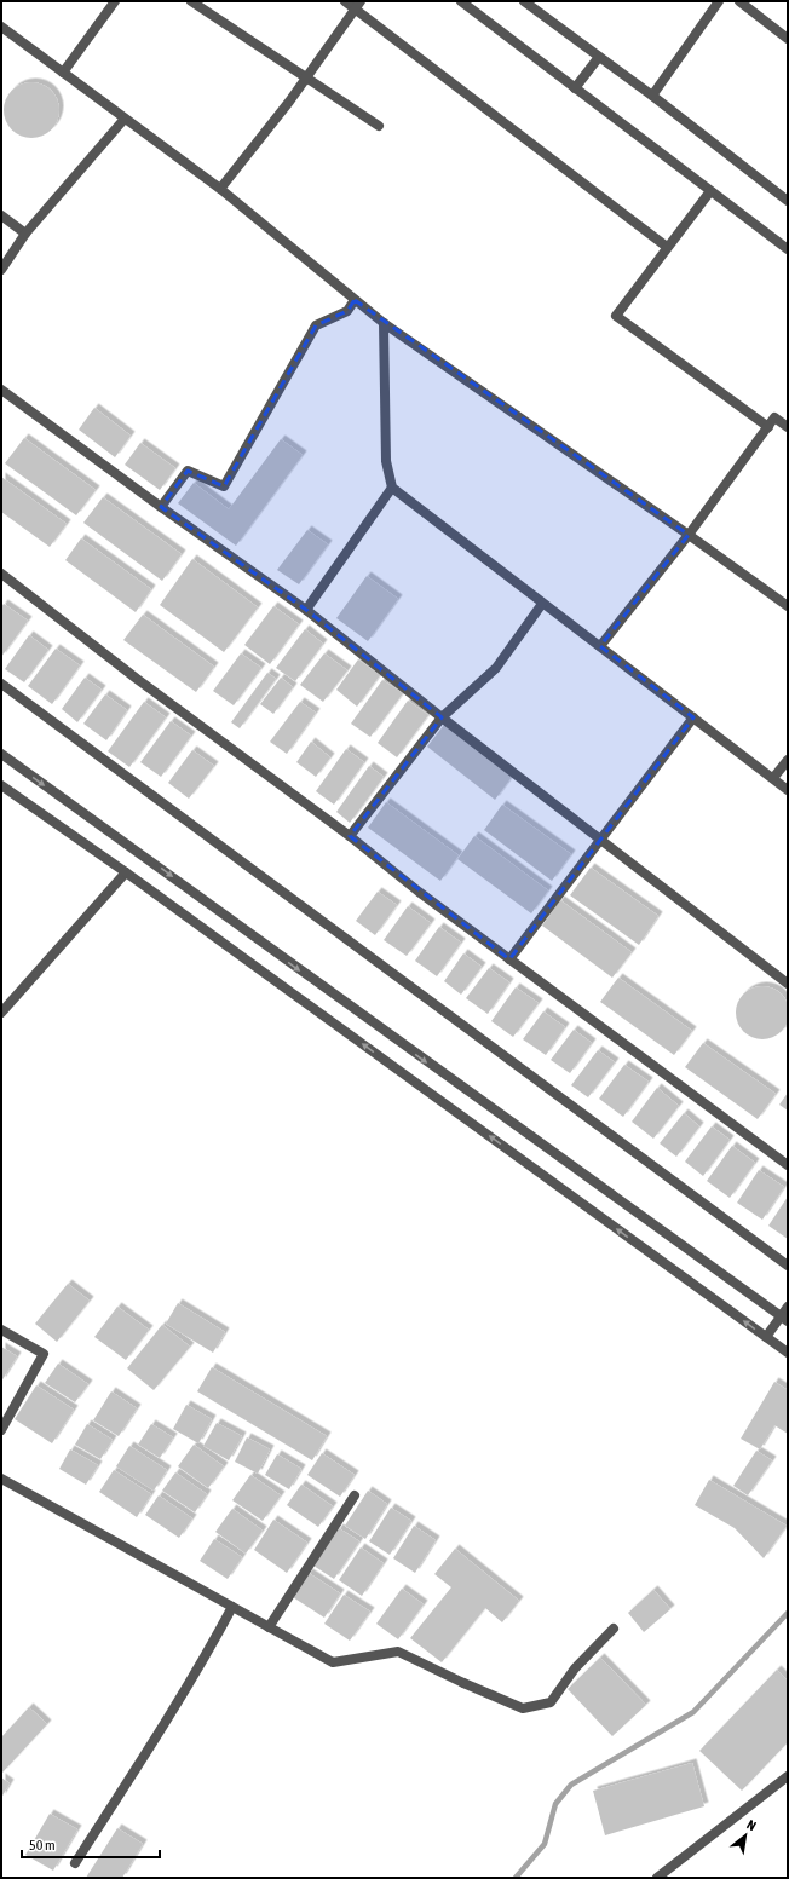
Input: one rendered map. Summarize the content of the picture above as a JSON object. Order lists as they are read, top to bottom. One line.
{"scale_bar":"50 m","north":"top right"}
